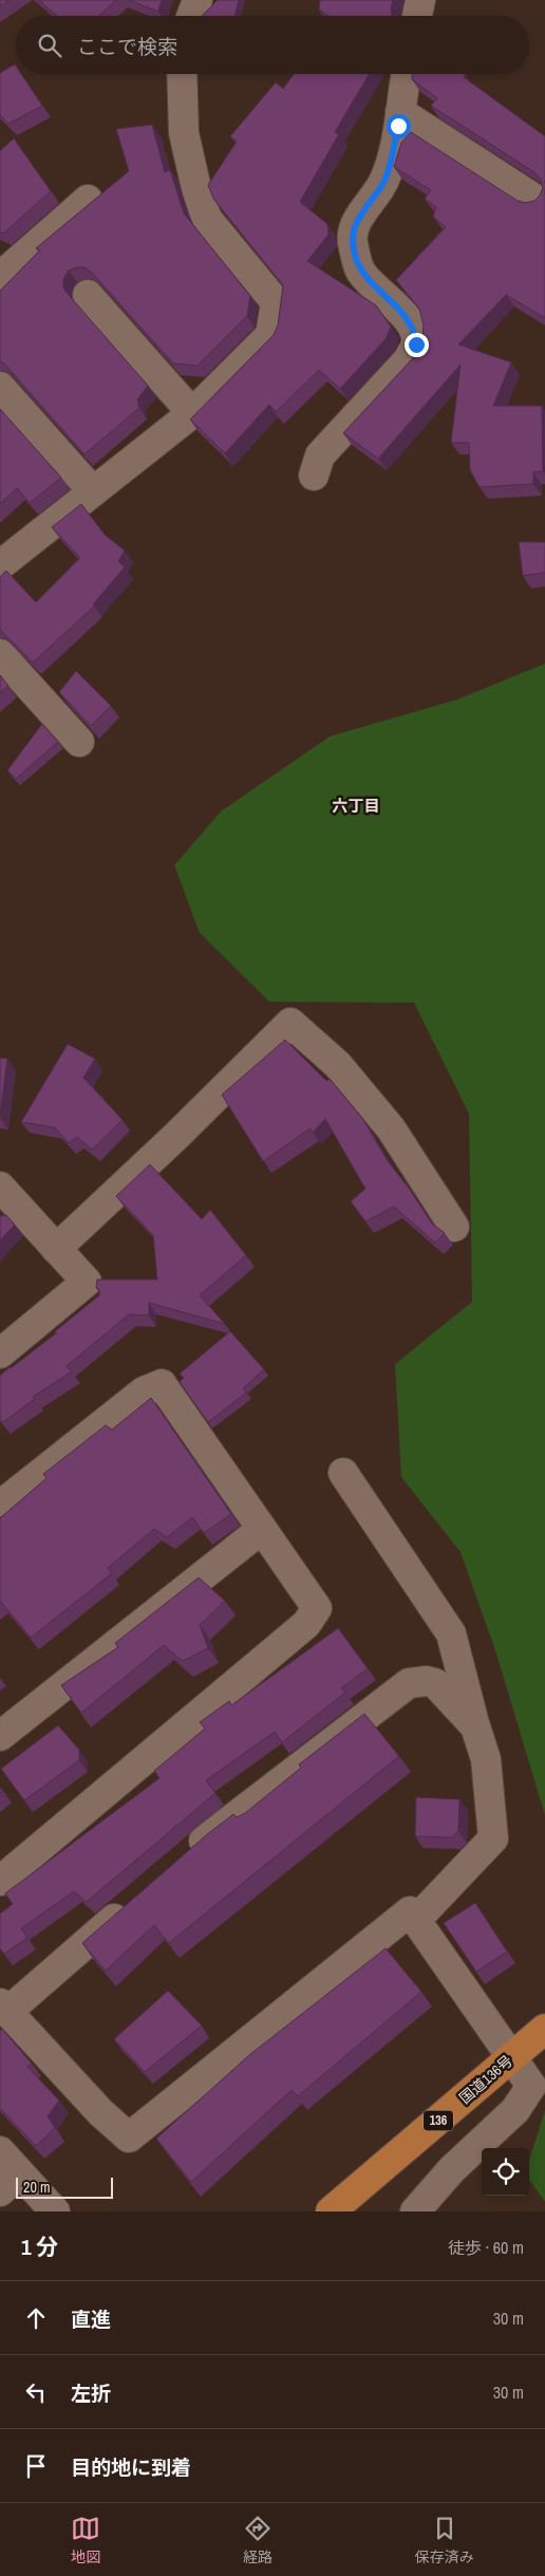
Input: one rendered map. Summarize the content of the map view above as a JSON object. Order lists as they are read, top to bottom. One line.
{"streets":{"highway":["国道136号","136"]},"districts":["六丁目"],"scale_bar":"20 m","page":{"search":"ここで検索","scale":"20 m","heading":["1 分","徒歩 · 60 m"],"list":[["直進","30 m"],["左折","30 m"],"目的地に到着"],"nav":["地図","経路","保存済み"]}}
